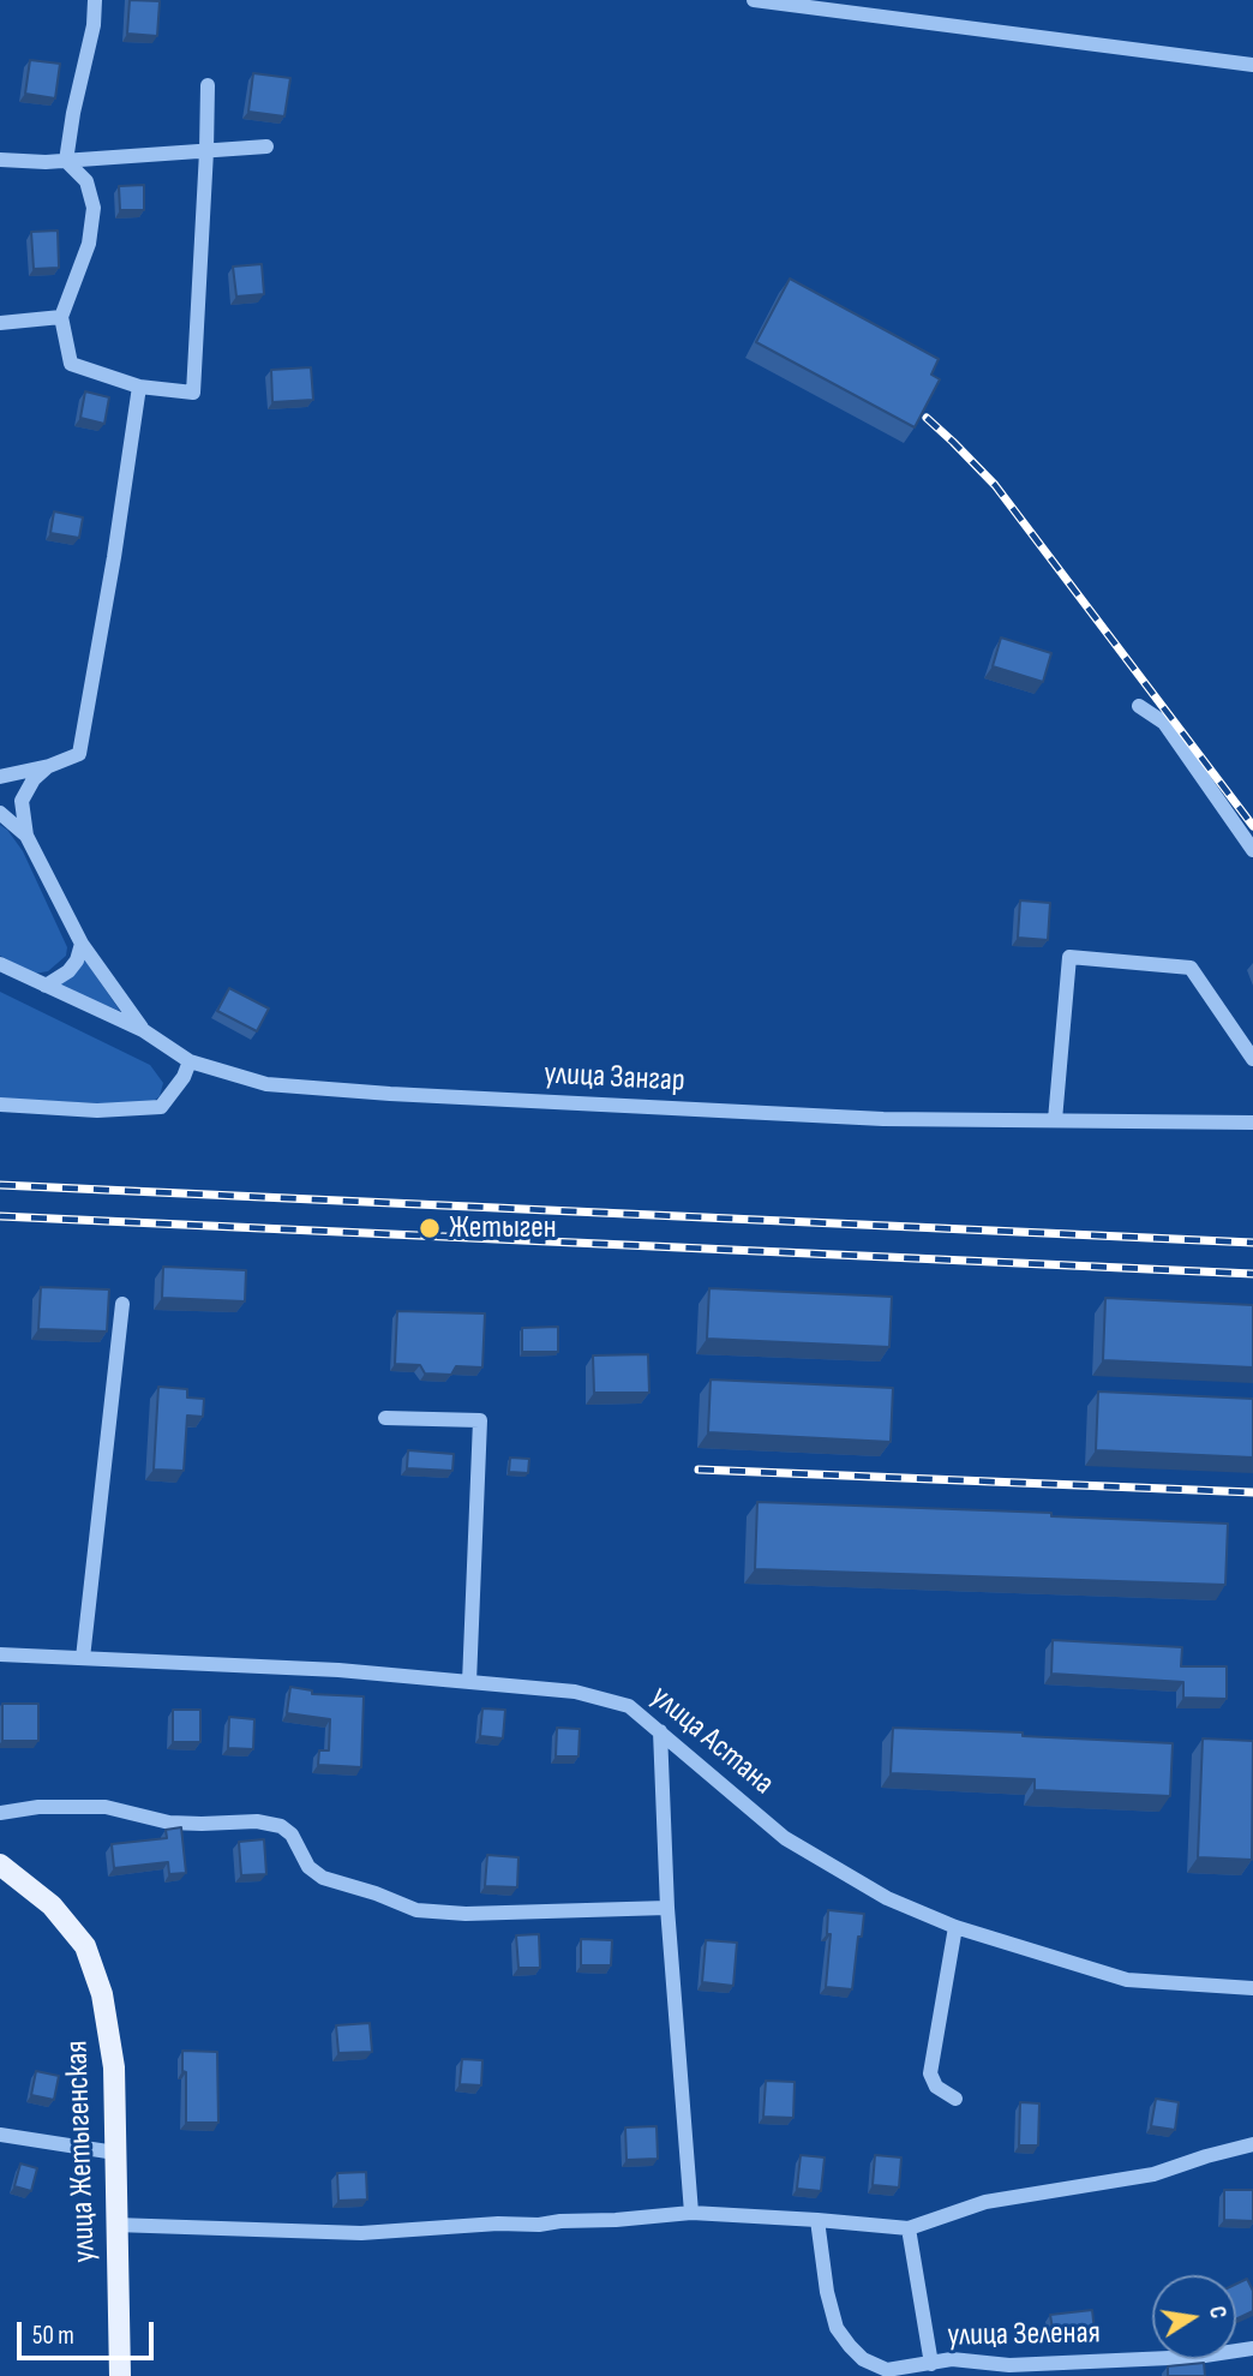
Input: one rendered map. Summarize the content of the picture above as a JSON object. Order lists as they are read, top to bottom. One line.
{"streets":{"main road":["улица Жетыгенская"],"street":["улица Зангар","улица Астана","улица Зеленая"]},"places":["Жетыген"],"scale_bar":"50 m","north":"right"}
